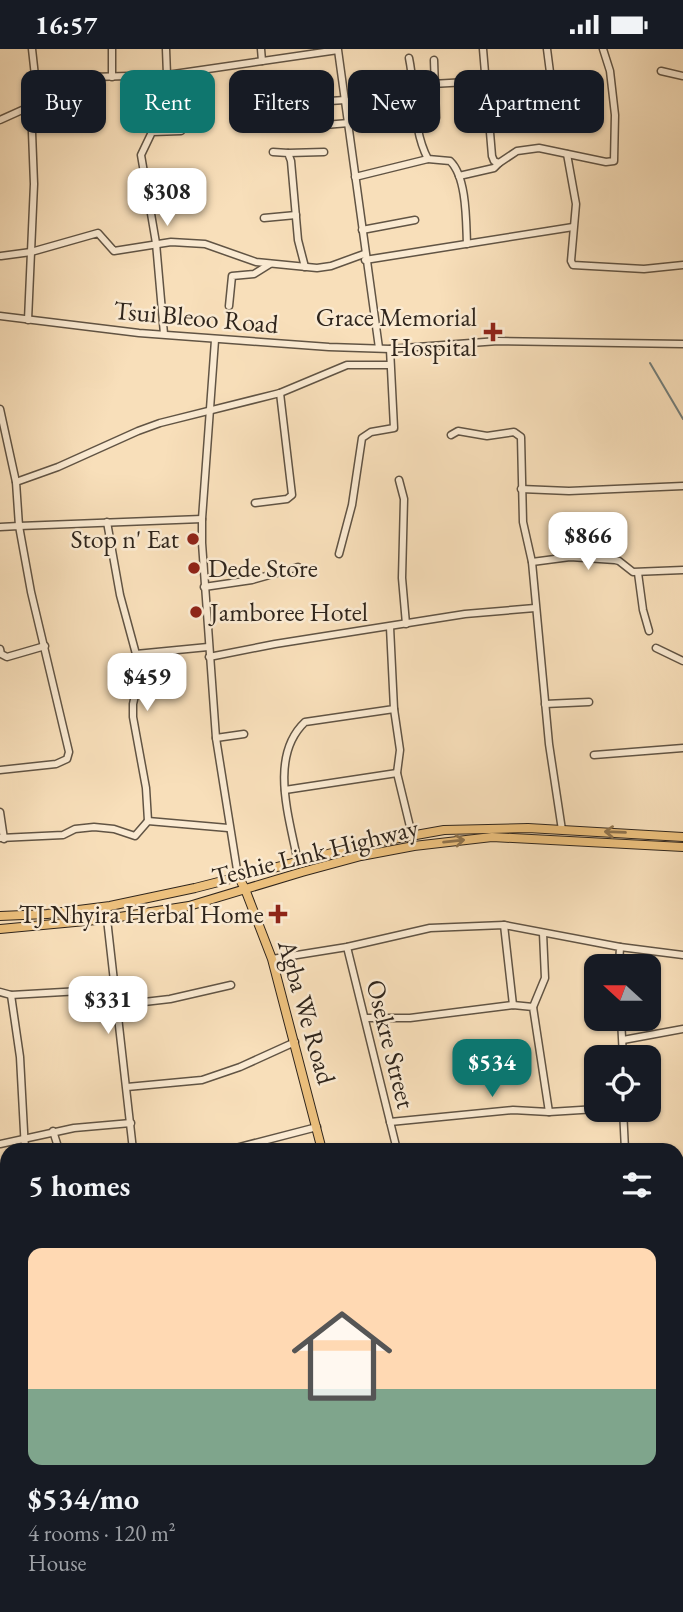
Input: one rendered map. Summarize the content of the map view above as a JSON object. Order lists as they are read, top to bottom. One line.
{"streets":{"main road":["Teshie Link Highway","Agba We Road"],"street":["Tsui Bleoo Road","Osekre Street"]},"crossings":[["Teshie Link Highway","Agba We Road"]],"places":{"health":["Grace Memorial Hospital","TJ Nhyira Herbal Home"],"other":["Stop n' Eat","Dede Store","Jamboree Hotel"]},"north":"left","page":{"status":"16:57","chip":["Buy","Rent","Filters","New","Apartment"],"price":["$308","$866","$459","$331","$534"],"heading":"5 homes","list":[{"name":"$534/mo","note":"4 rooms · 120 m² · House"}]}}
